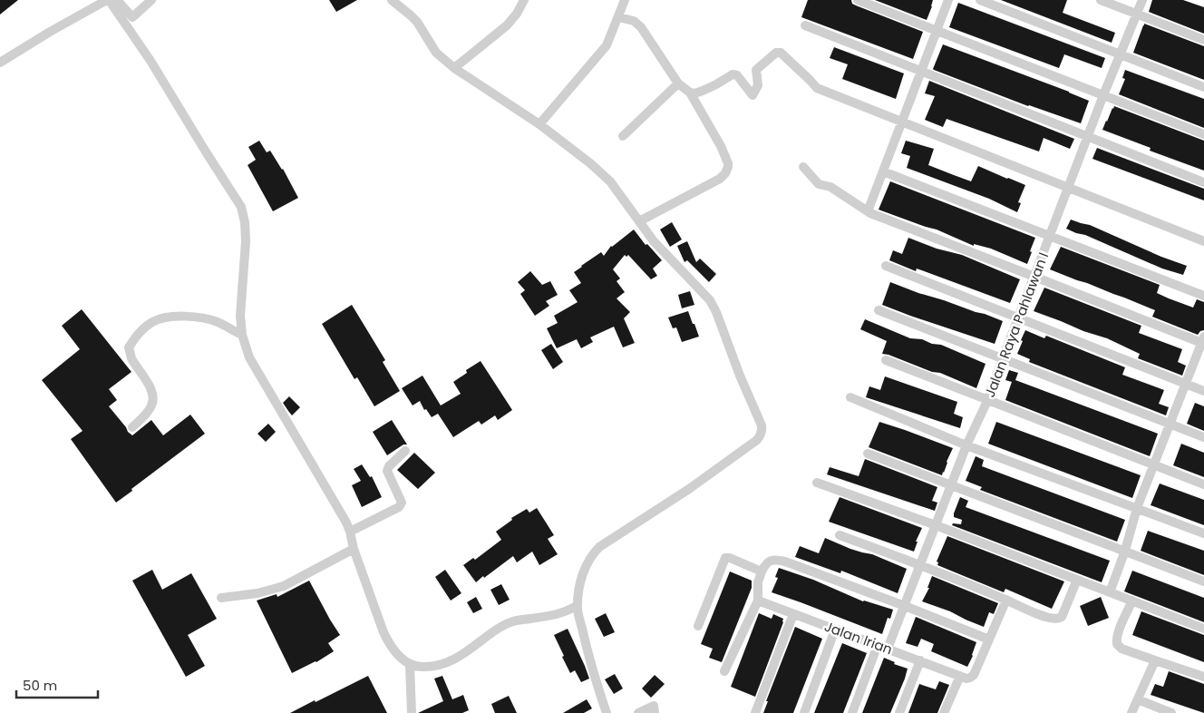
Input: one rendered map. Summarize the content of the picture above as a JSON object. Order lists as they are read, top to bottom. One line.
{"streets":{"street":["Jalan Raya Pahlawan I","Jalan Irian"]},"crossings":[["Jalan Raya Pahlawan I","Jalan Irian"]],"scale_bar":"50 m"}
